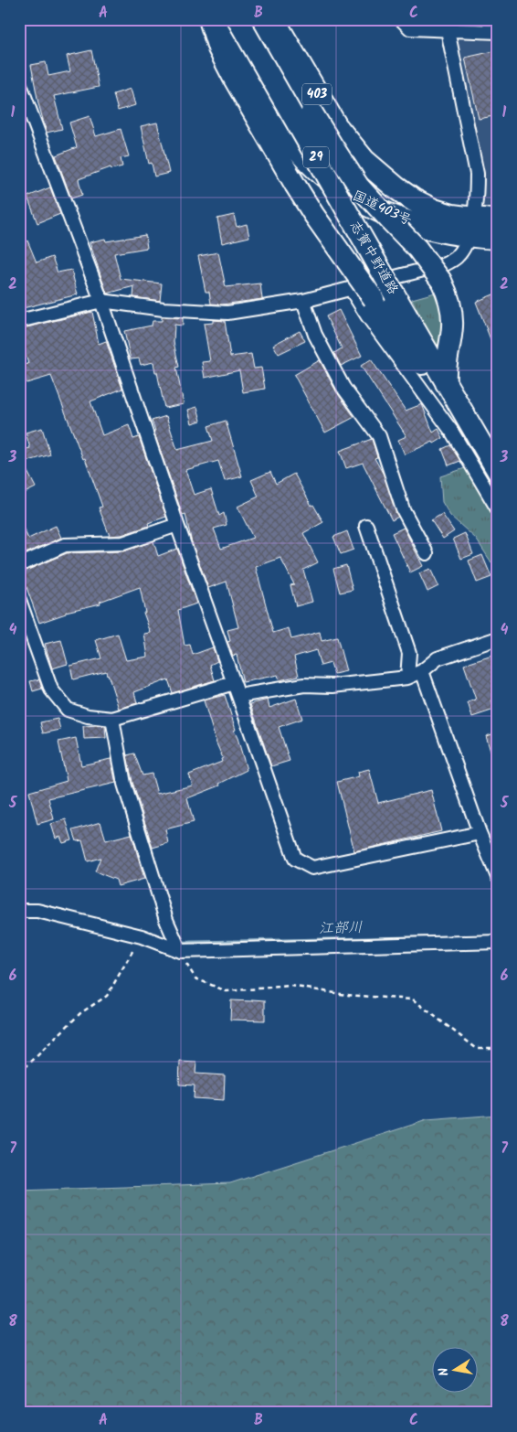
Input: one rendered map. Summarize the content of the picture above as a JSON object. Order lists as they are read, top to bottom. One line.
{"streets":{"highway":["403","国道403号"],"main road":["29","志賀中野道路"]},"crossings":[["29","志賀中野道路"]],"water":["江部川"],"north":"left","grid":{"columns":["A","B","C"],"rows":["1","2","3","4","5","6","7","8"]}}
